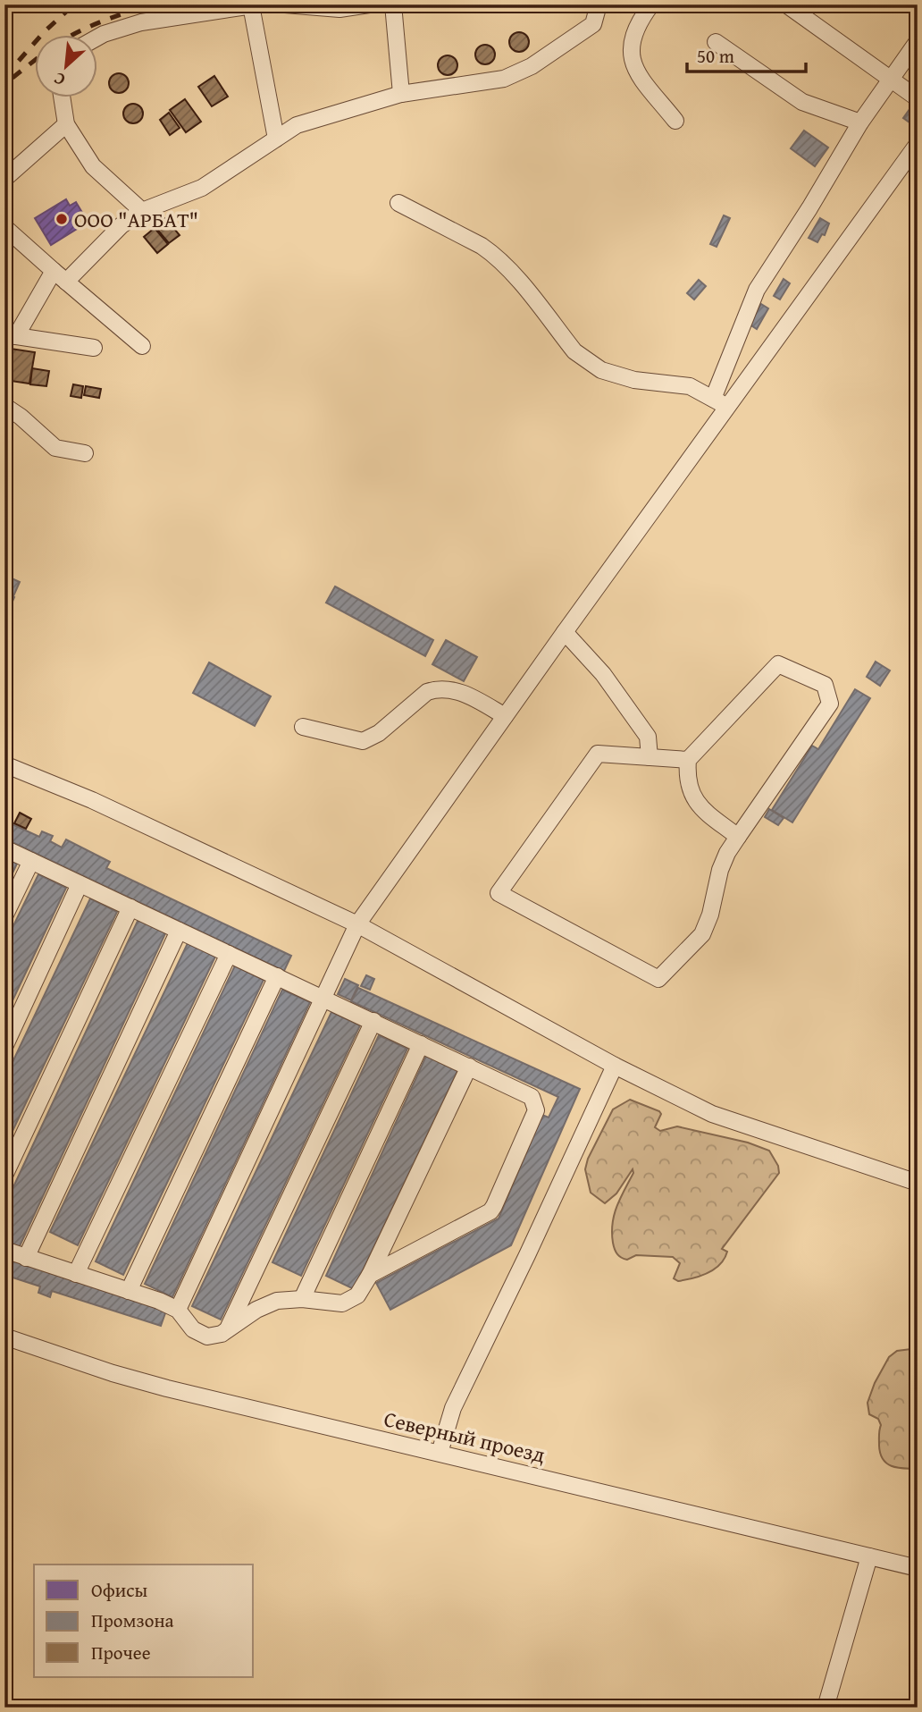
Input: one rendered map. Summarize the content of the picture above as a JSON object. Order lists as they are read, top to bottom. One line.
{"streets":{"street":["Северный проезд"]},"places":["ООО \"АРБАТ\""],"legend":["Офисы","Промзона","Прочее"],"scale_bar":"50 m","north":"bottom left"}
